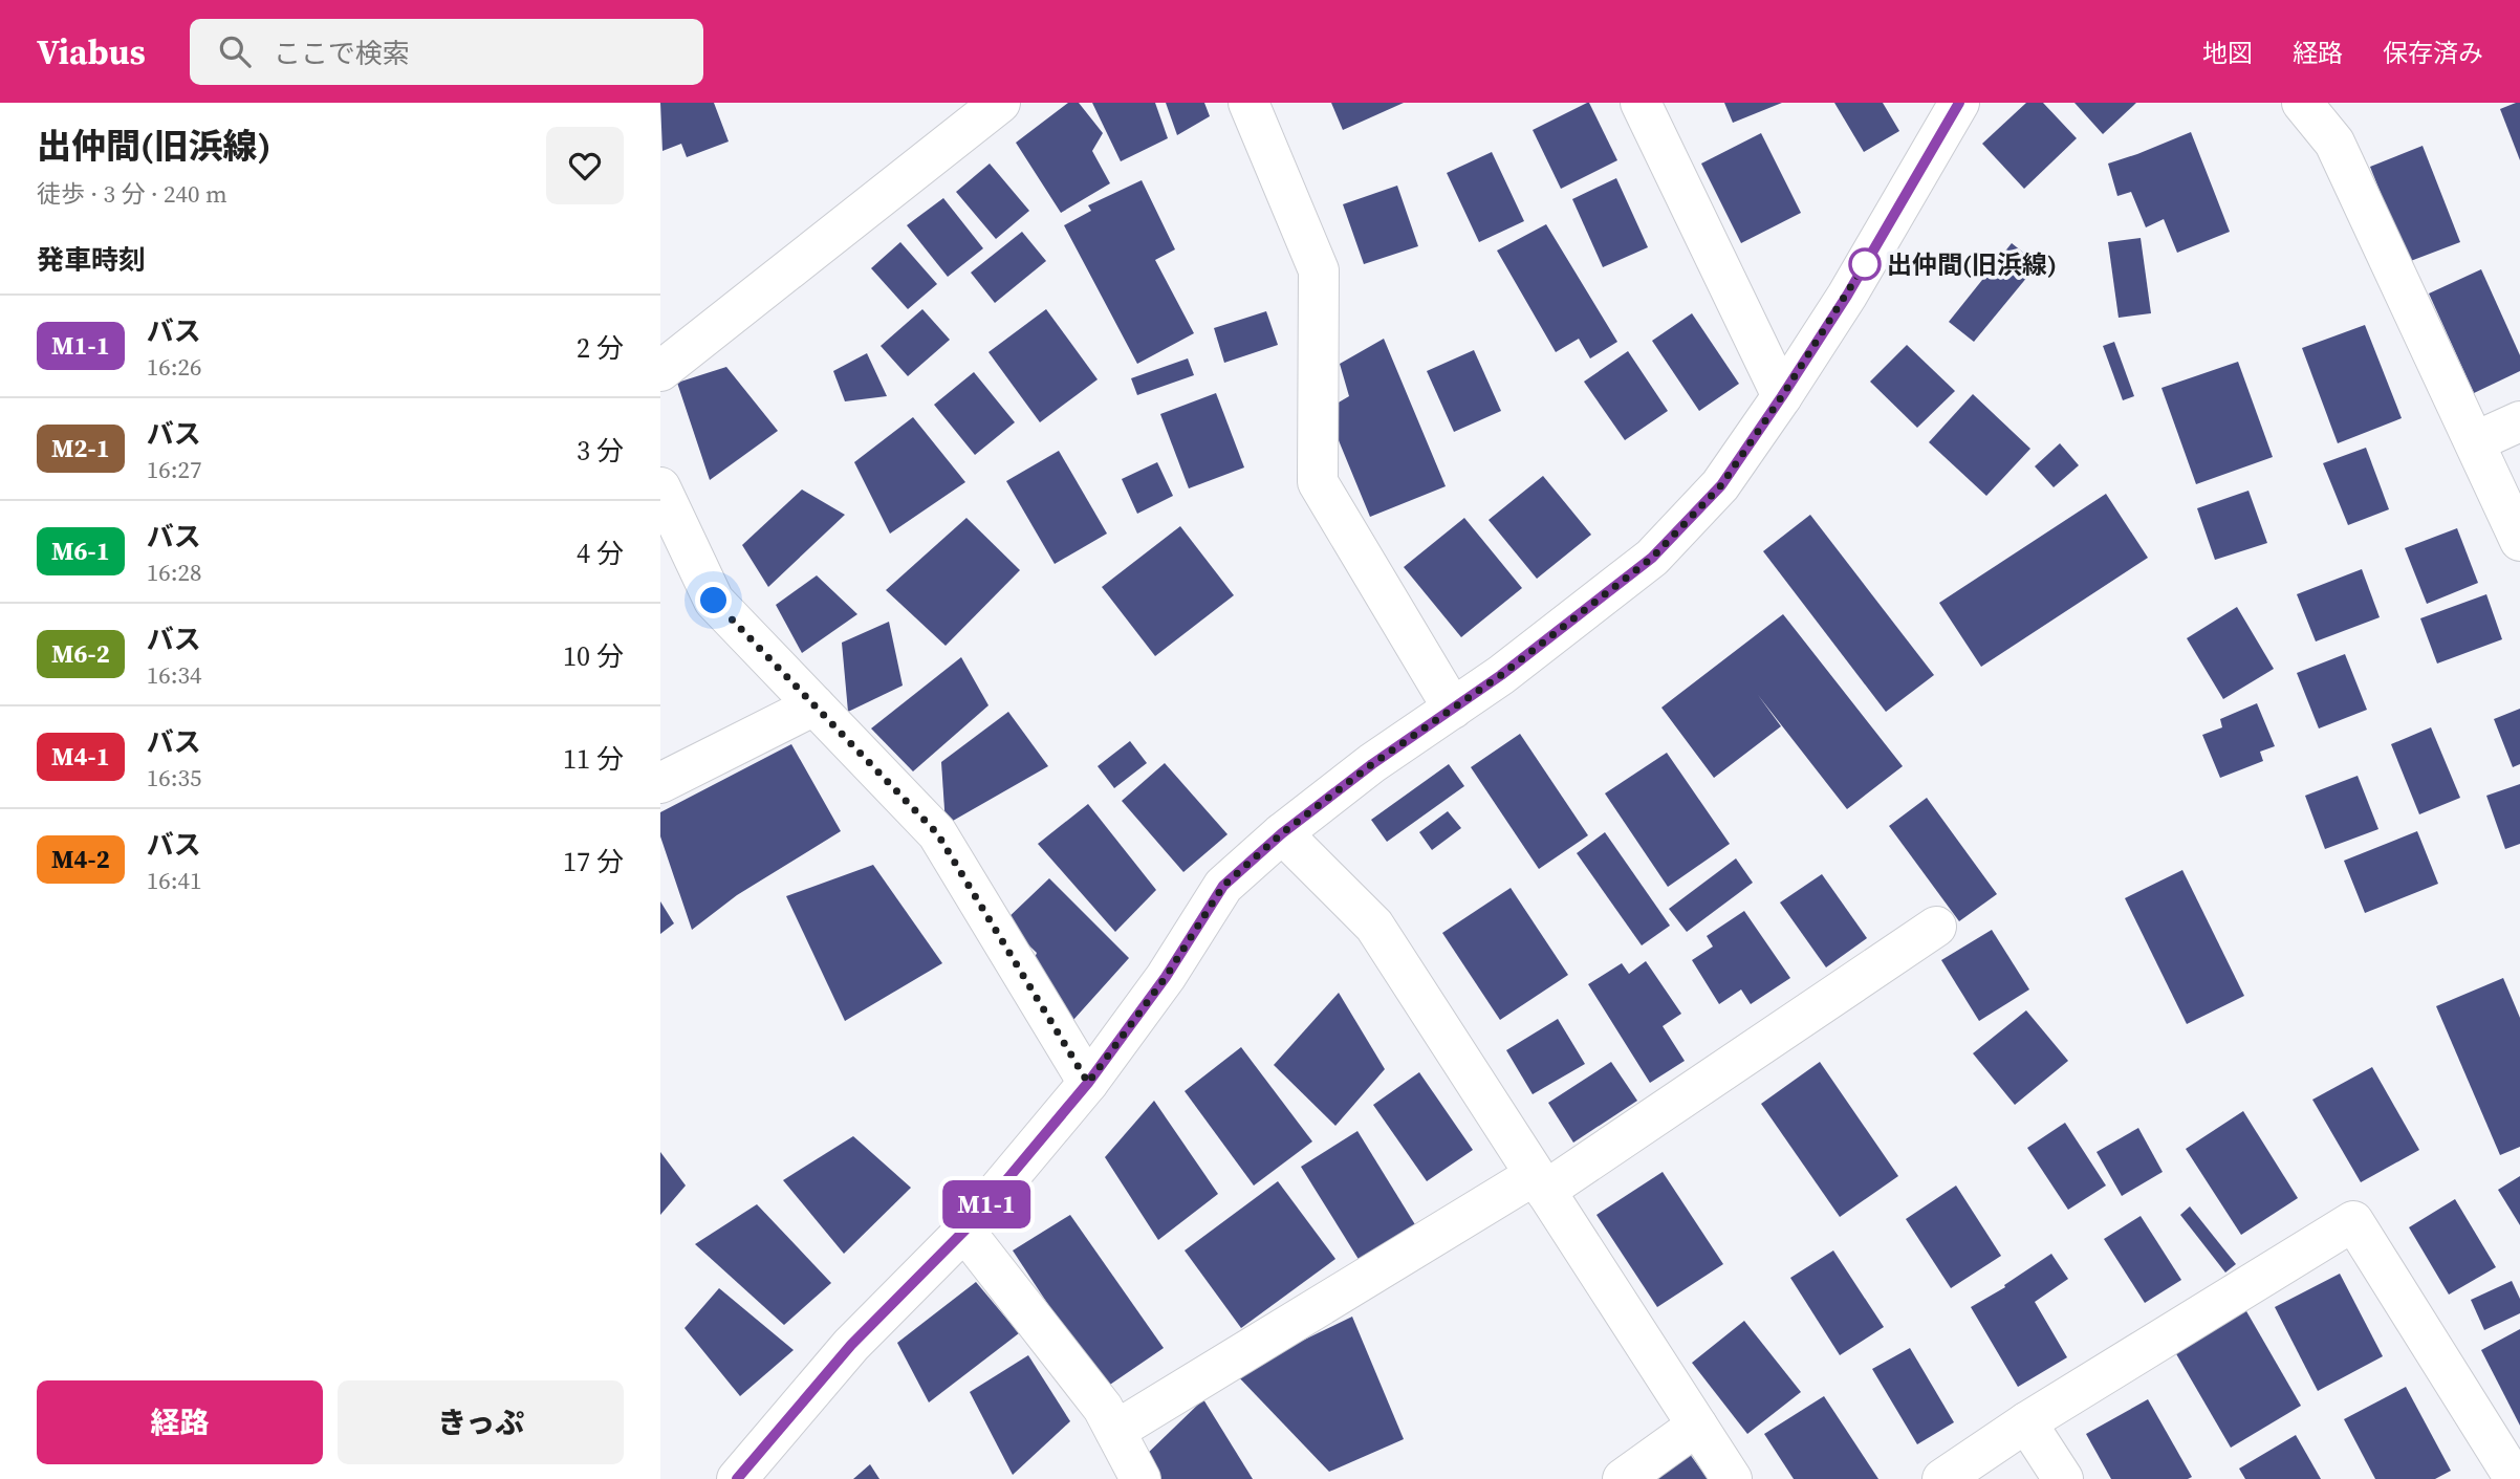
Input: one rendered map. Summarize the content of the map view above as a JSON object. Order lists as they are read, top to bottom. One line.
{"places":["出仲間(旧浜線)"],"lines":["bus line M1-1"],"page":{"header":"Viabus","search":"ここで検索","nav":["地図","経路","保存済み"],"heading":[["出仲間(旧浜線)","徒歩 · 3 分 · 240 m"],"発車時刻"],"on_map":"M1-1","list":[{"mark":"M1-1","name":"バス","note":"16:26","value":"2 分"},{"mark":"M2-1","name":"バス","note":"16:27","value":"3 分"},{"mark":"M6-1","name":"バス","note":"16:28","value":"4 分"},{"mark":"M6-2","name":"バス","note":"16:34","value":"10 分"},{"mark":"M4-1","name":"バス","note":"16:35","value":"11 分"},{"mark":"M4-2","name":"バス","note":"16:41","value":"17 分"}],"buttons":["経路","きっぷ"]}}
